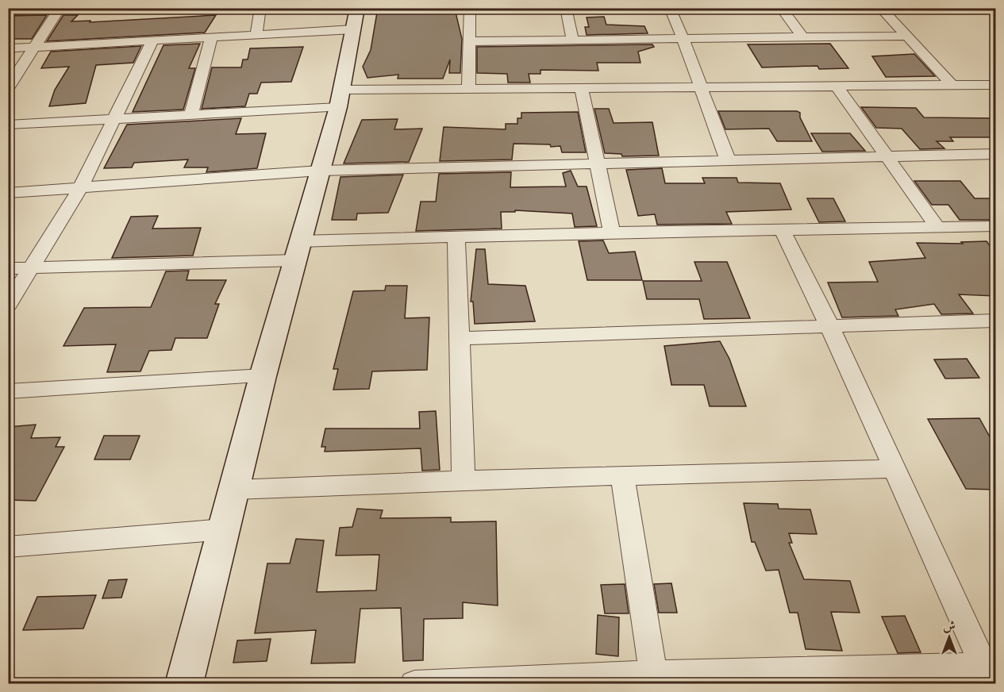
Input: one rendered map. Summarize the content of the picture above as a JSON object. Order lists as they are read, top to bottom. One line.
{"north":"top"}
